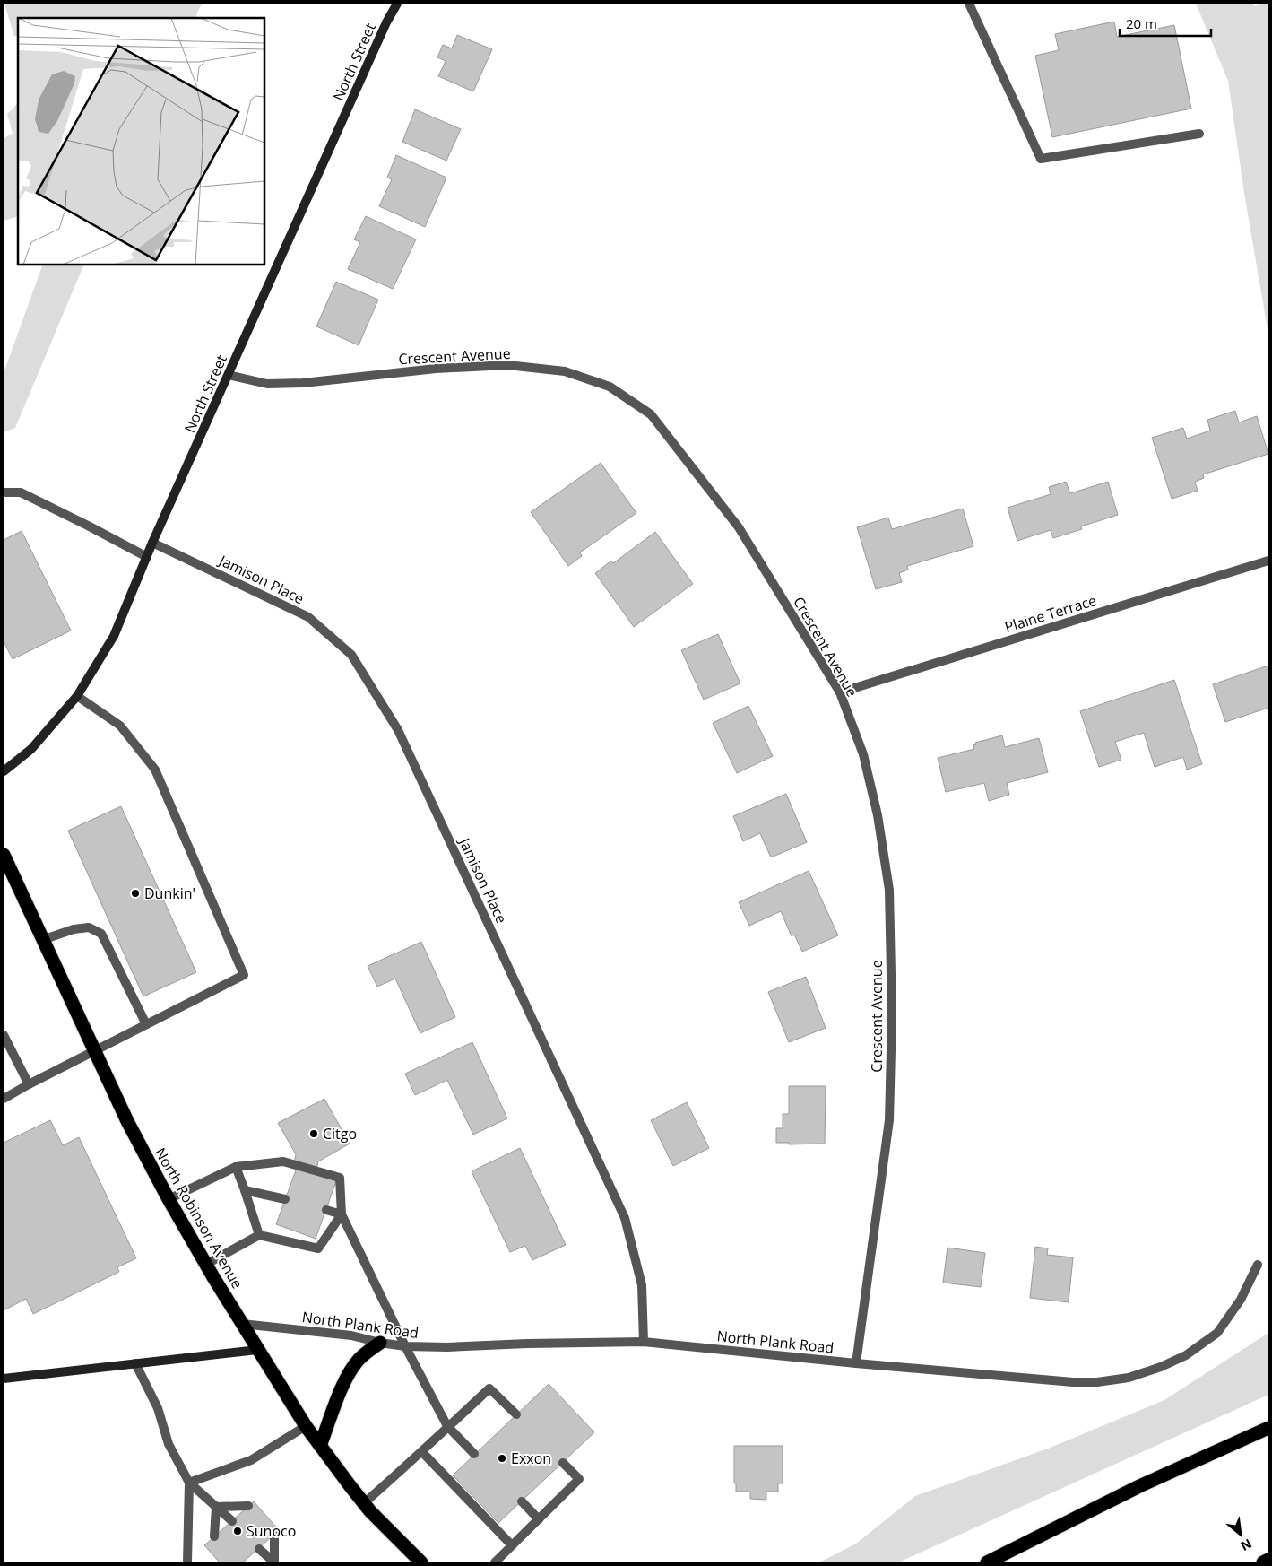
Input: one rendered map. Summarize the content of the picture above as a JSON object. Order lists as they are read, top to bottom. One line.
{"streets":{"highway":["North Robinson Avenue"],"street":["North Street","Crescent Avenue","Jamison Place","Plaine Terrace","North Plank Road"]},"crossings":[["North Street","Crescent Avenue"],["North Street","Jamison Place"],["Crescent Avenue","Plaine Terrace"],["Crescent Avenue","North Plank Road"],["Jamison Place","North Plank Road"],["North Robinson Avenue","North Plank Road"]],"places":["Dunkin'","Citgo","Exxon","Sunoco"],"scale_bar":"20 m","north":"bottom right"}
